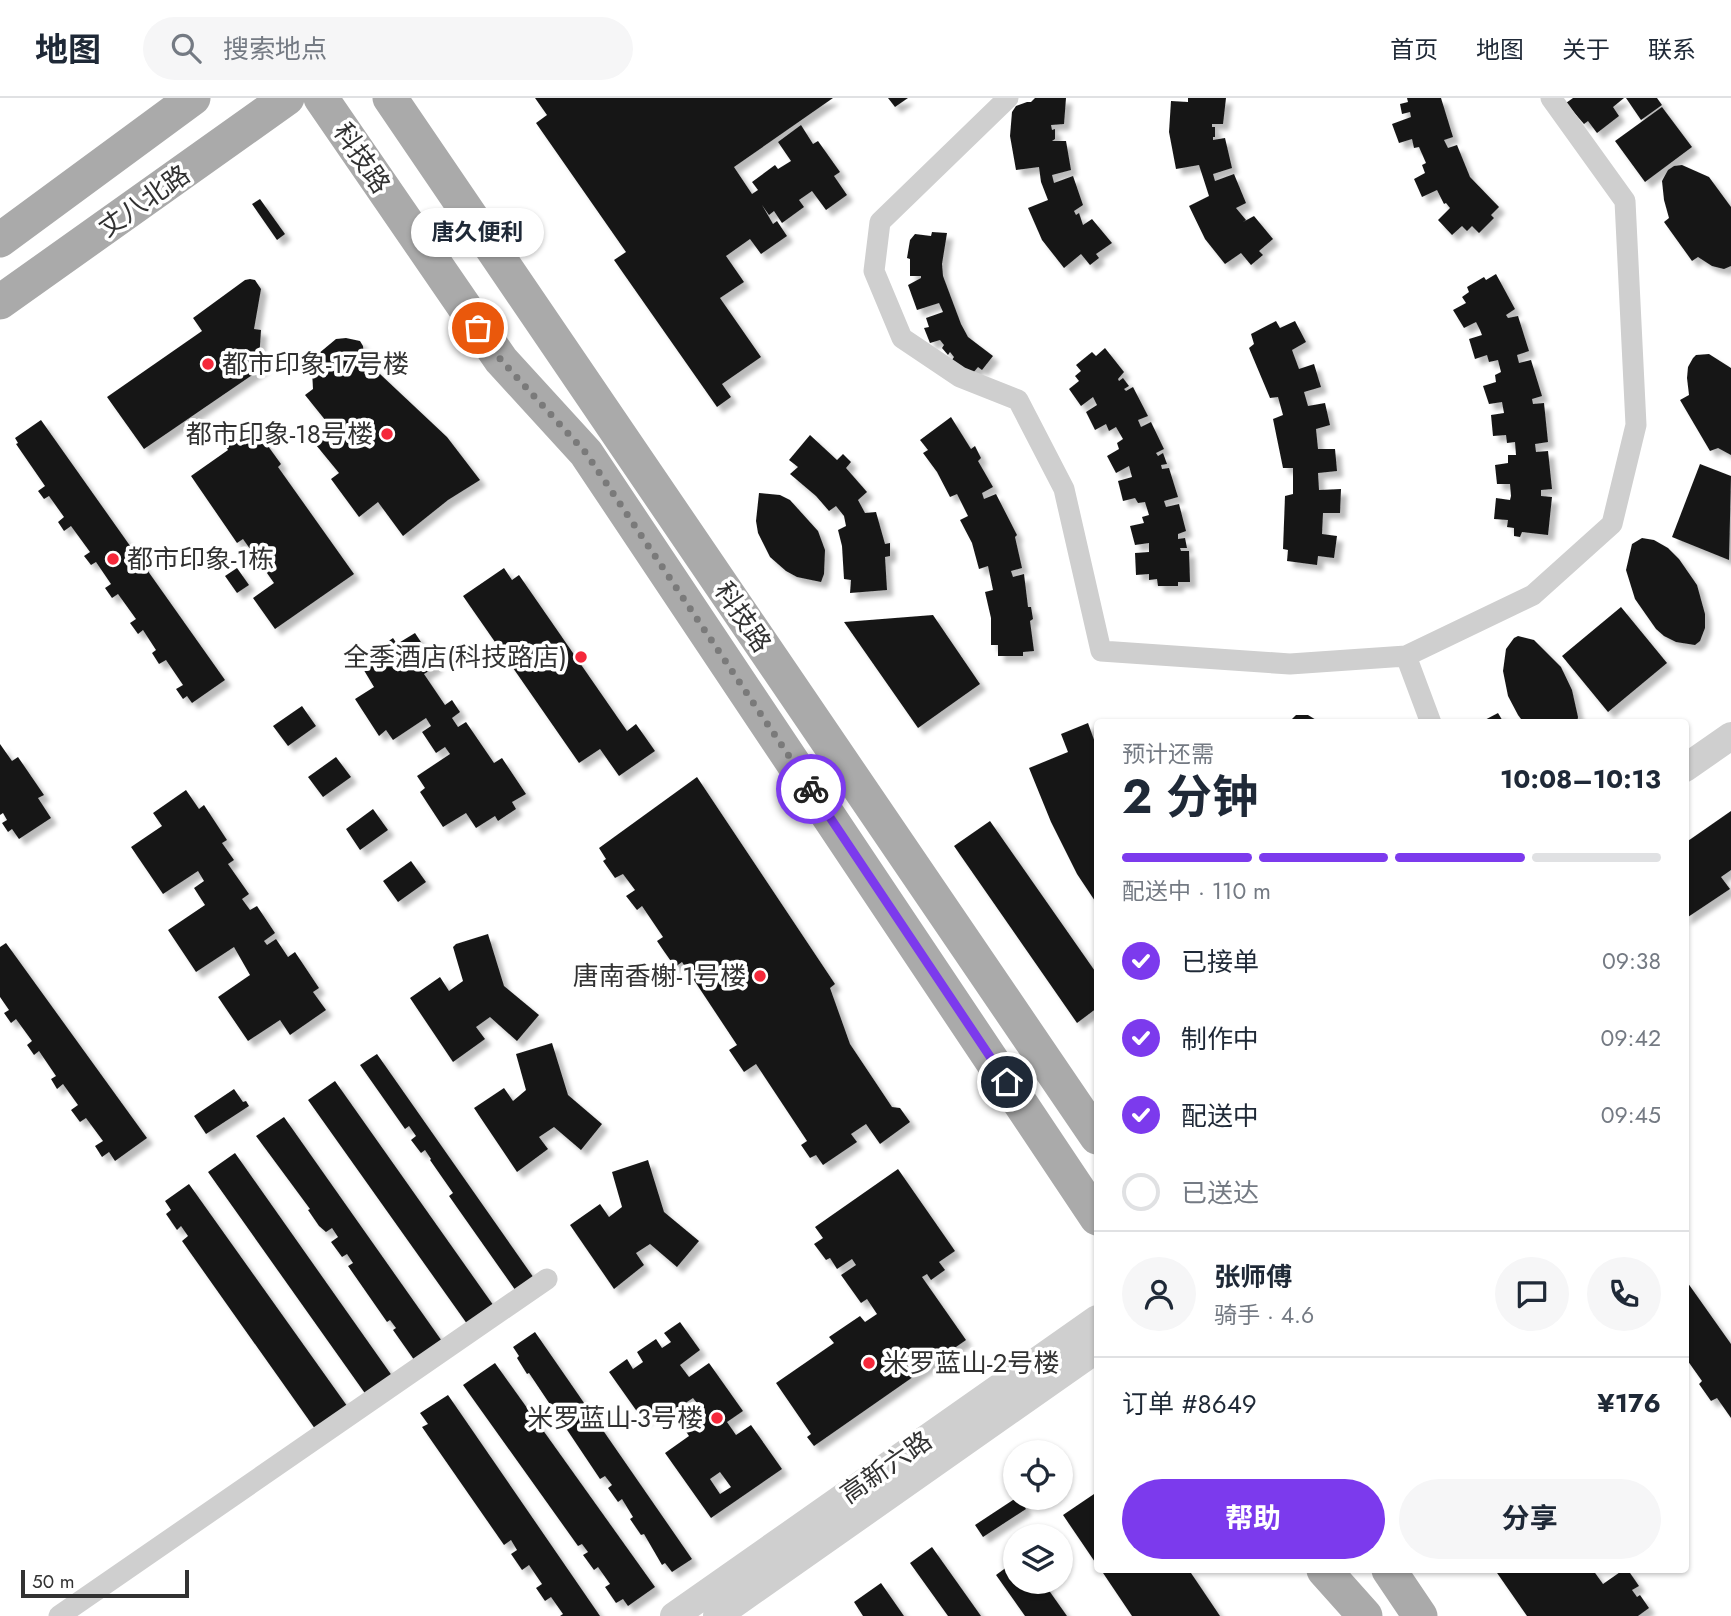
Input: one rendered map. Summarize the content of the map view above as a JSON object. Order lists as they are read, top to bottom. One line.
{"streets":{"main road":["科技路","丈八北路"],"street":["高新六路"]},"places":["唐久便利","都市印象-17号楼","都市印象-18号楼","都市印象-1栋","全季酒店(科技路店)","唐南香榭-1号楼","米罗蓝山-2号楼","米罗蓝山-3号楼"],"scale_bar":"50 m","page":{"header":"地图","search":"搜索地点","nav":["首页","地图","关于","联系"],"bubble":"唐久便利","heading":["2 分钟","预计还需","10:08–10:13"],"panel":["张师傅","骑手 · 4.6","订单 #8649","¥176"],"bar":"配送中 · 110 m","list":[["已接单","09:38"],["制作中","09:42"],["配送中","09:45"],"已送达"],"buttons":["帮助","分享"],"scale":"50 m"}}
